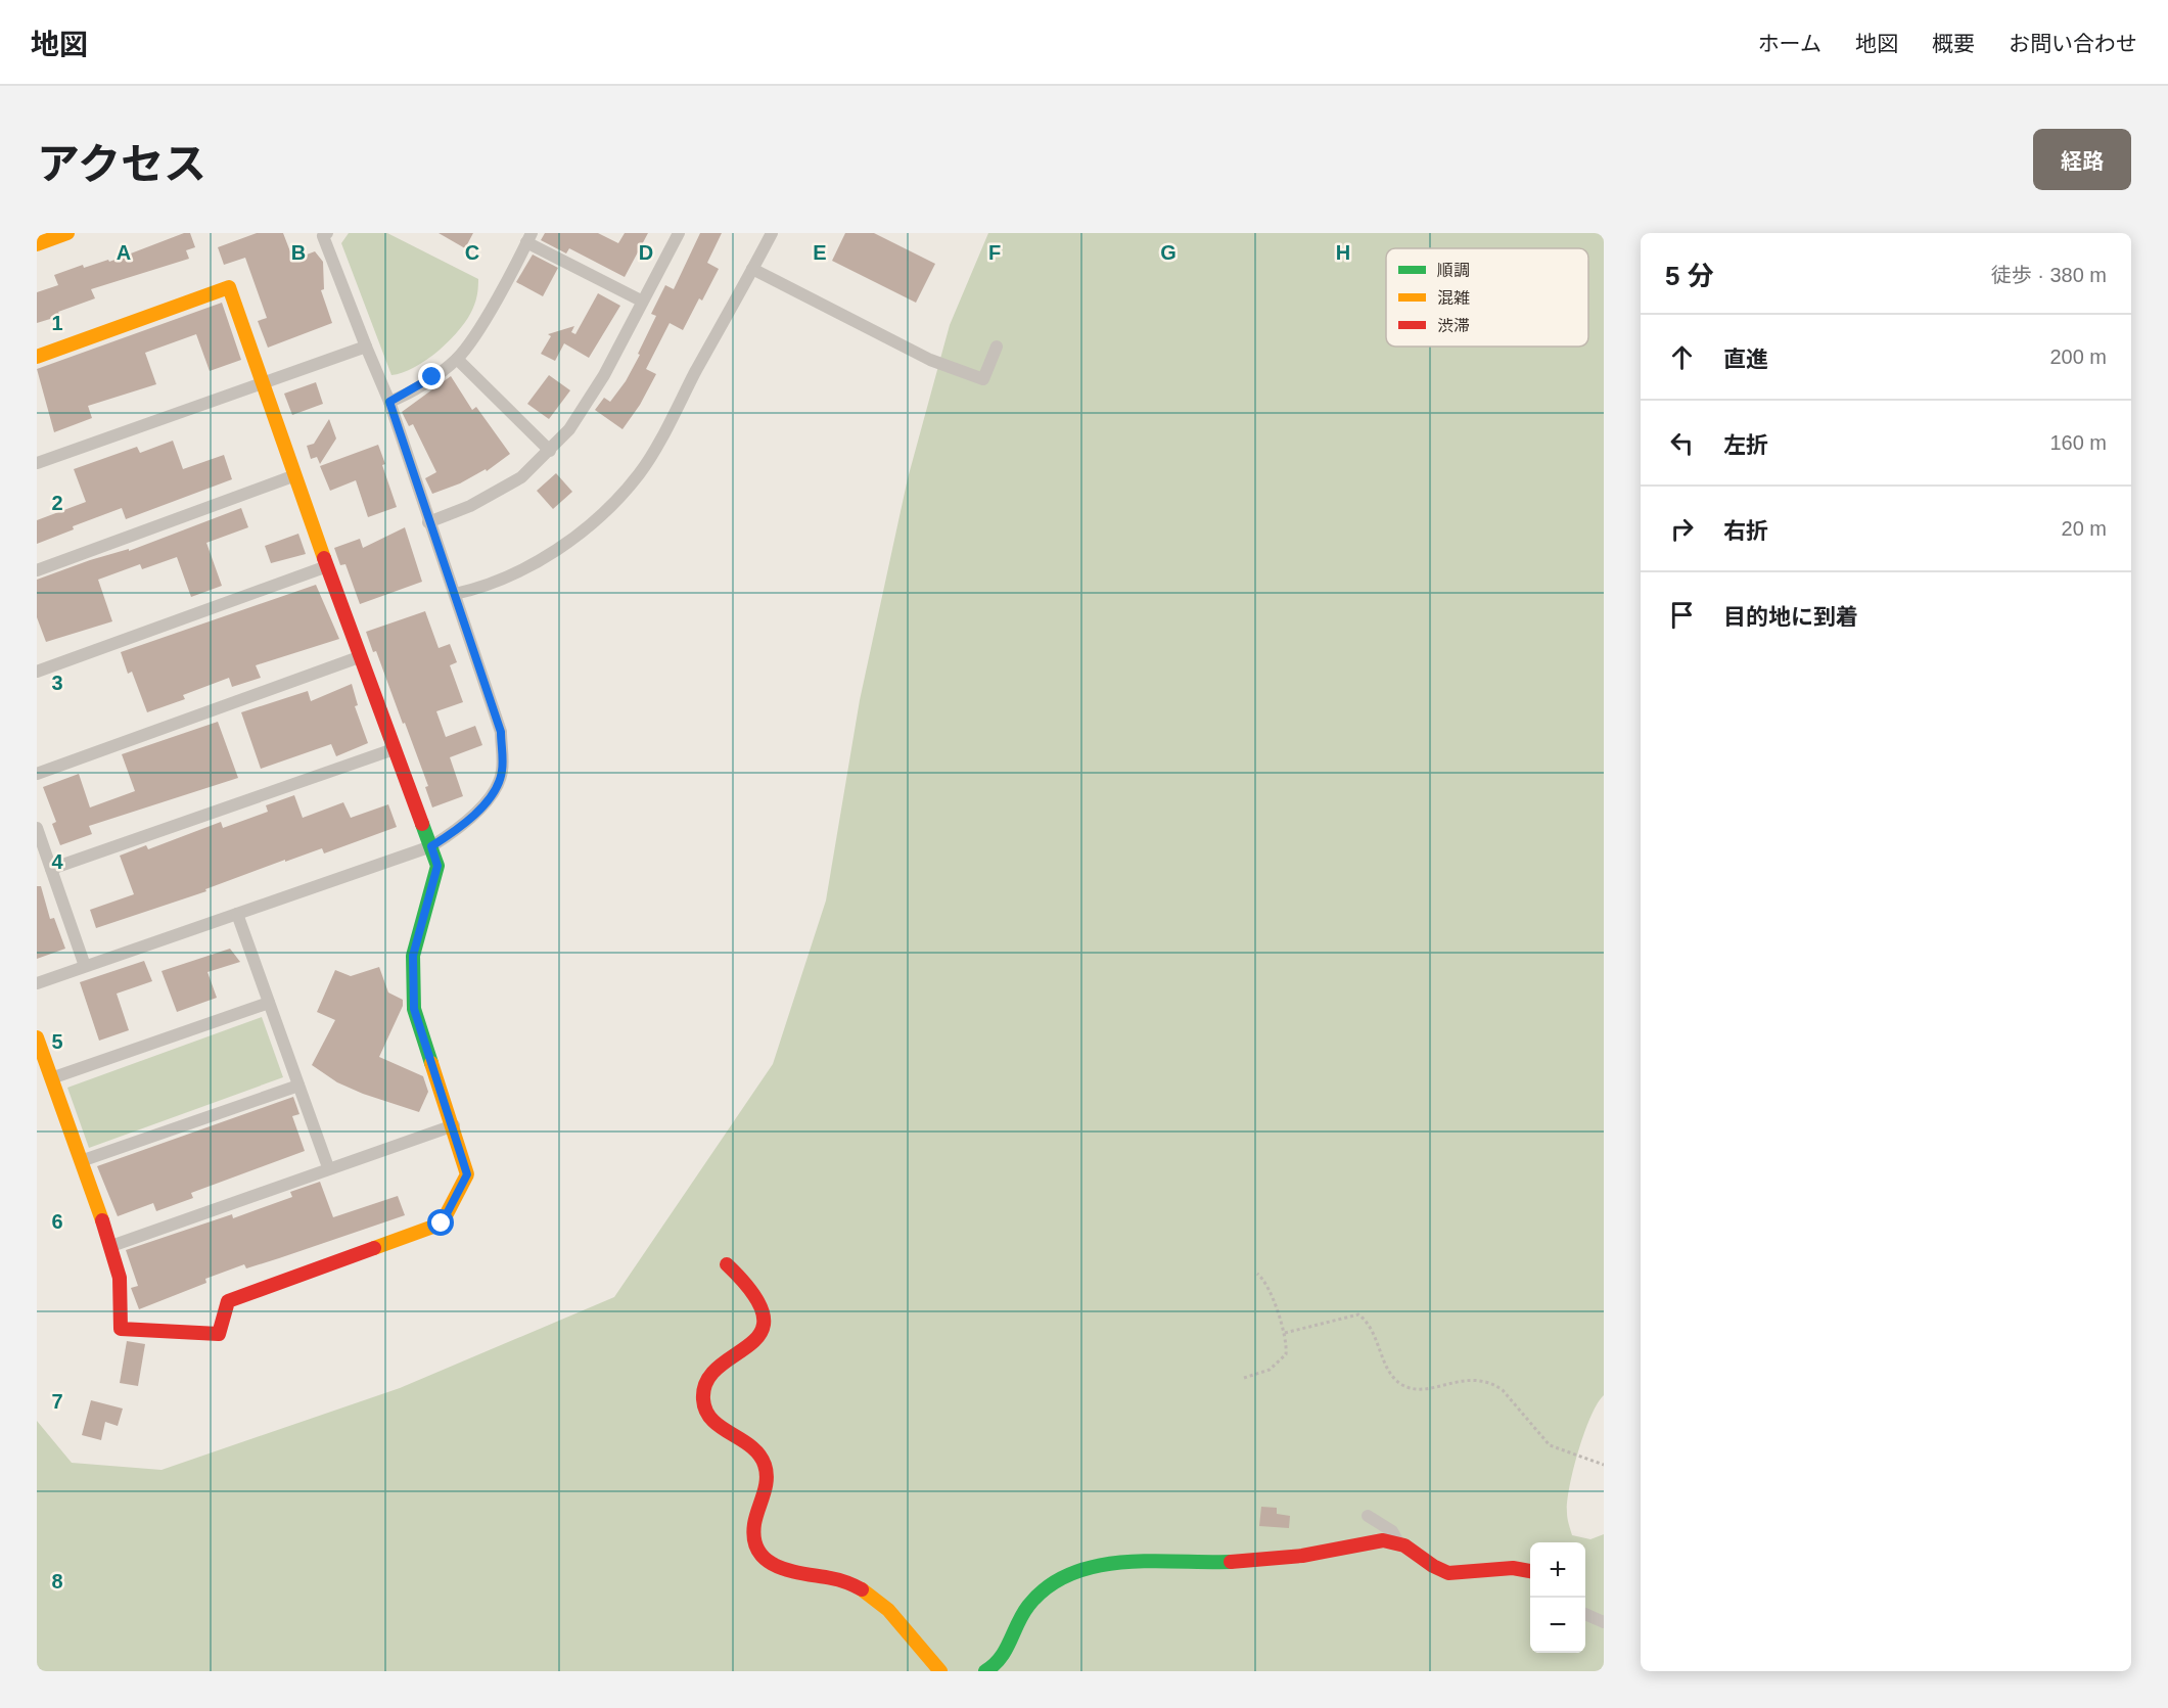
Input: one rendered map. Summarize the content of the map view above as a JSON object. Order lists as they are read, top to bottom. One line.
{"legend":["順調","混雑","渋滞"],"page":{"header":"地図","nav":["ホーム","地図","概要","お問い合わせ"],"title":"アクセス","buttons":"経路","heading":["5 分","徒歩 · 380 m"],"list":[["直進","200 m"],["左折","160 m"],["右折","20 m"],"目的地に到着"],"map_buttons":["+","−"]},"grid":{"columns":["A","B","C","D","E","F","G","H"],"rows":["1","2","3","4","5","6","7","8"]}}
